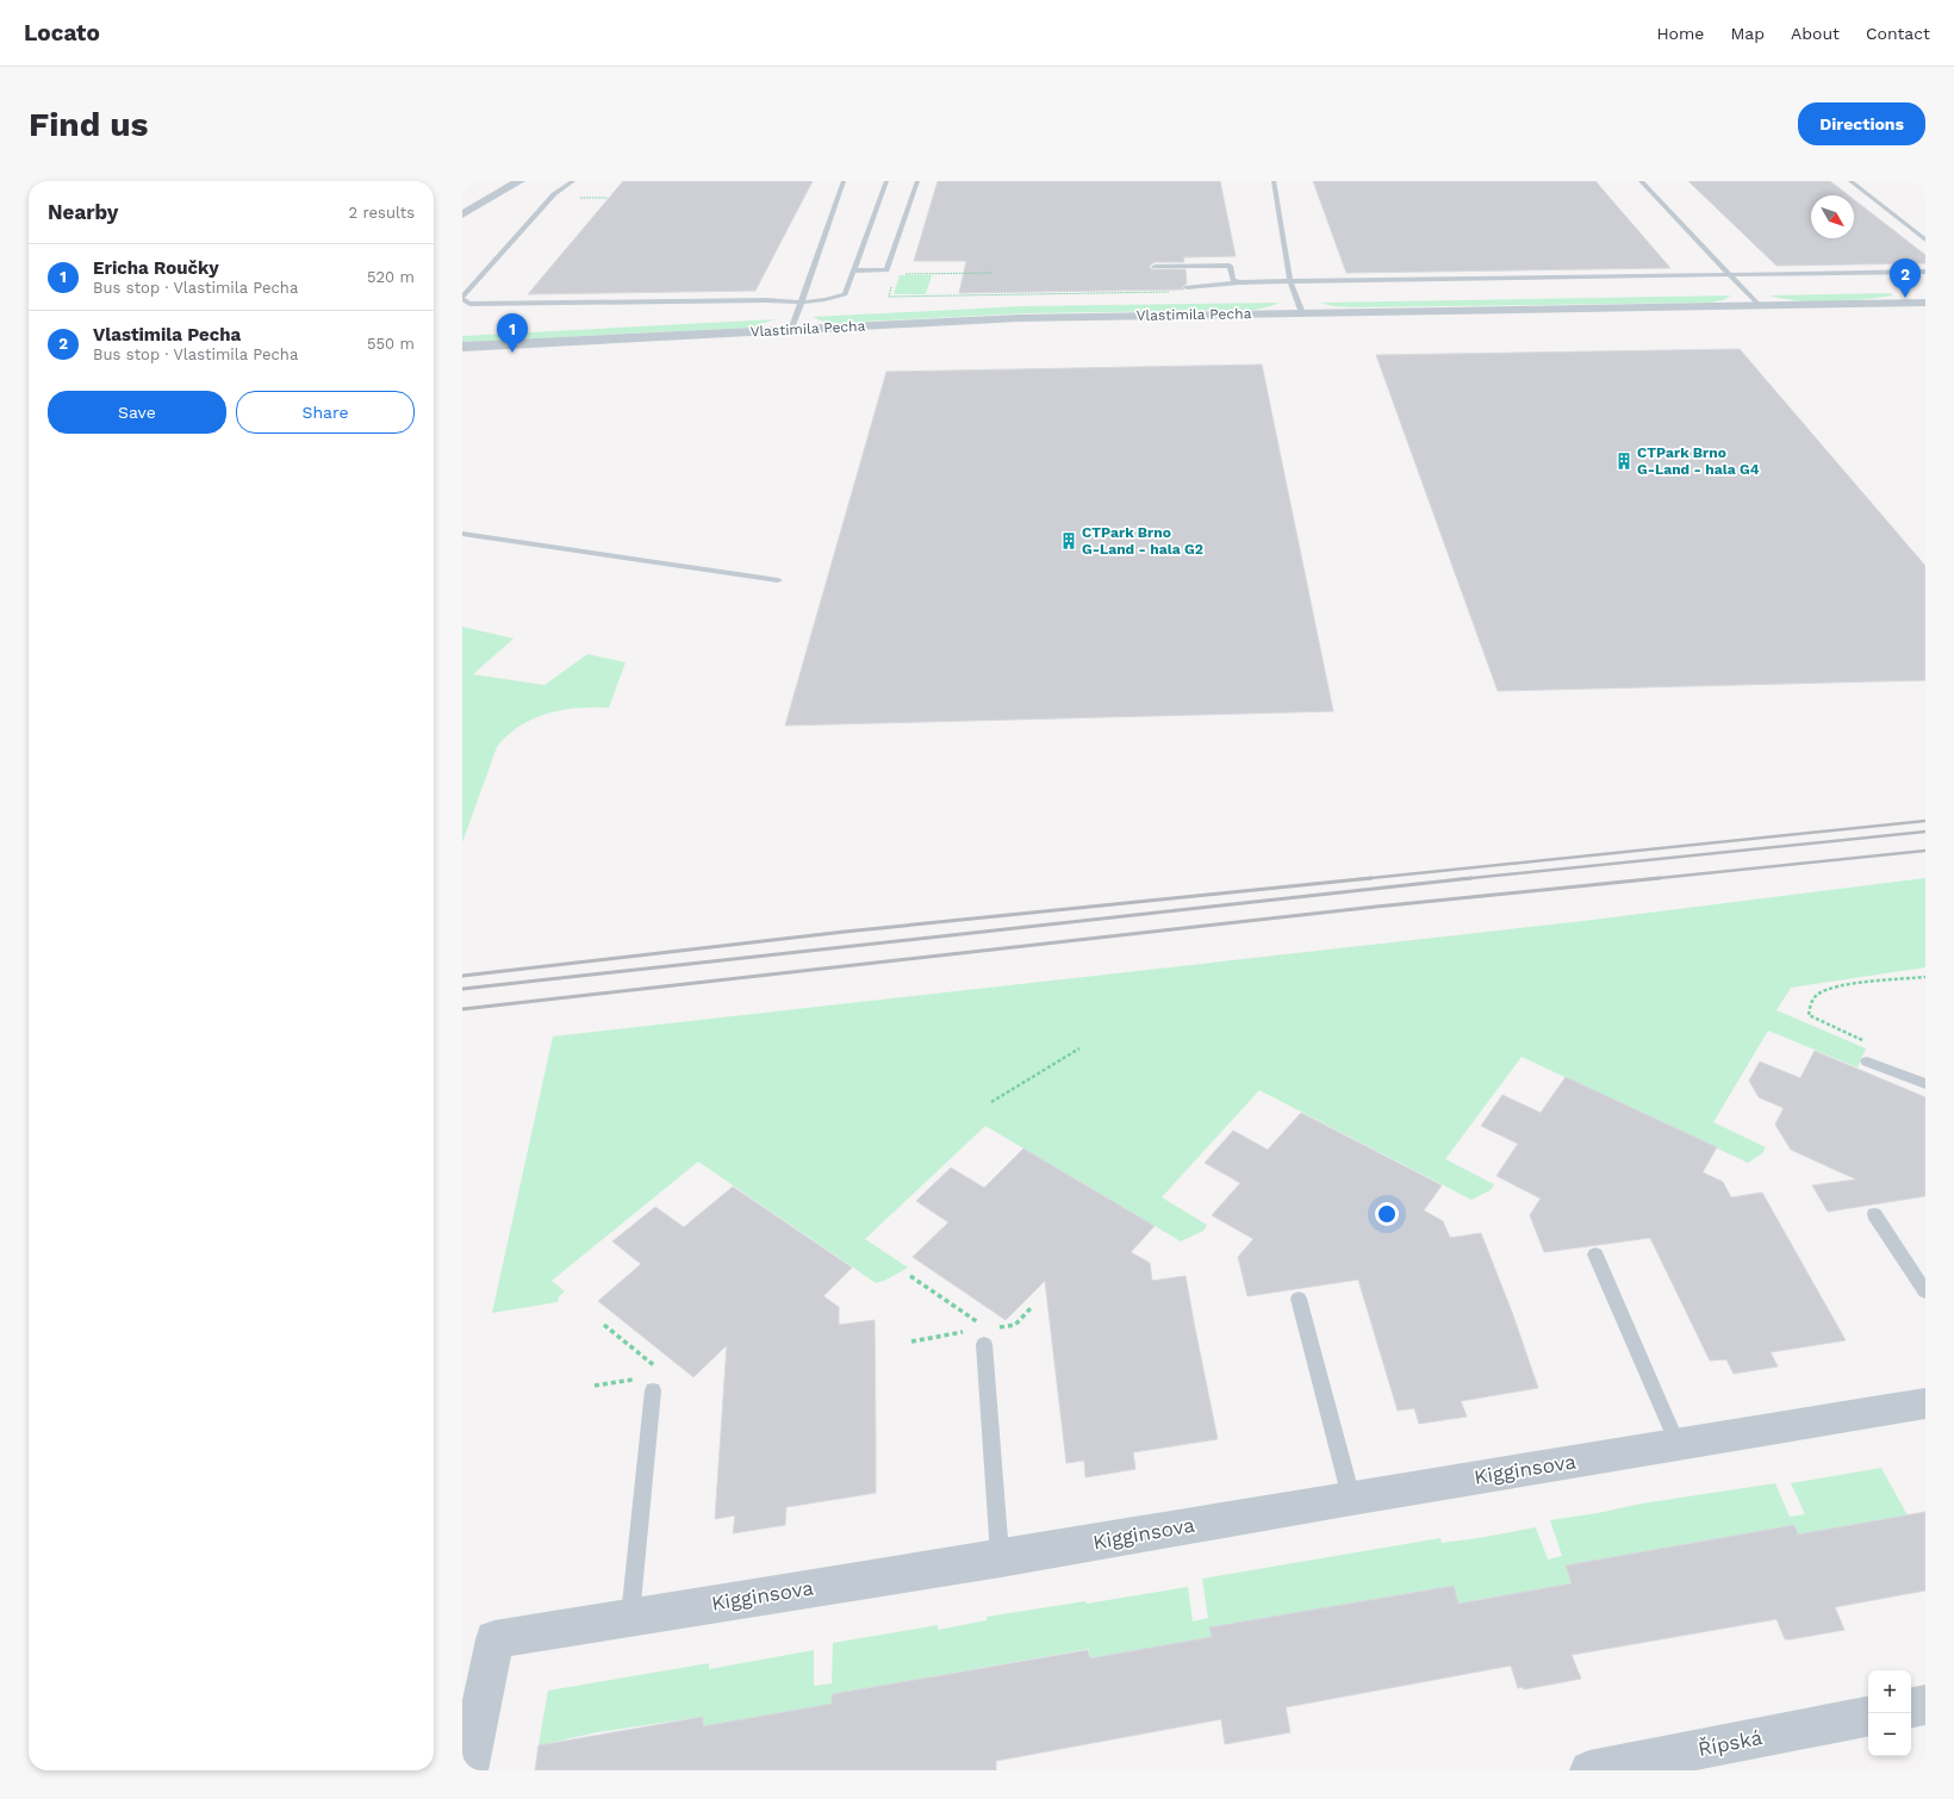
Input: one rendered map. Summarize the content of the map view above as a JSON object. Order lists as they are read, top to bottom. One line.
{"streets":{"street":["Vlastimila Pecha","Kigginsova","Řípská"]},"places":{"building":["CTPark Brno G-Land - hala G4","CTPark Brno G-Land - hala G2"]},"north":"bottom right","page":{"header":"Locato","nav":["Home","Map","About","Contact"],"buttons":["Directions",["Save","Share"]],"title":"Find us","heading":["Nearby","2 results"],"list":[{"mark":"1","name":"Ericha Roučky","note":"Bus stop · Vlastimila Pecha","value":"520 m"},{"mark":"2","name":"Vlastimila Pecha","note":"Bus stop · Vlastimila Pecha","value":"550 m"}],"pins":["2","1"],"map_buttons":["+","−"]}}
